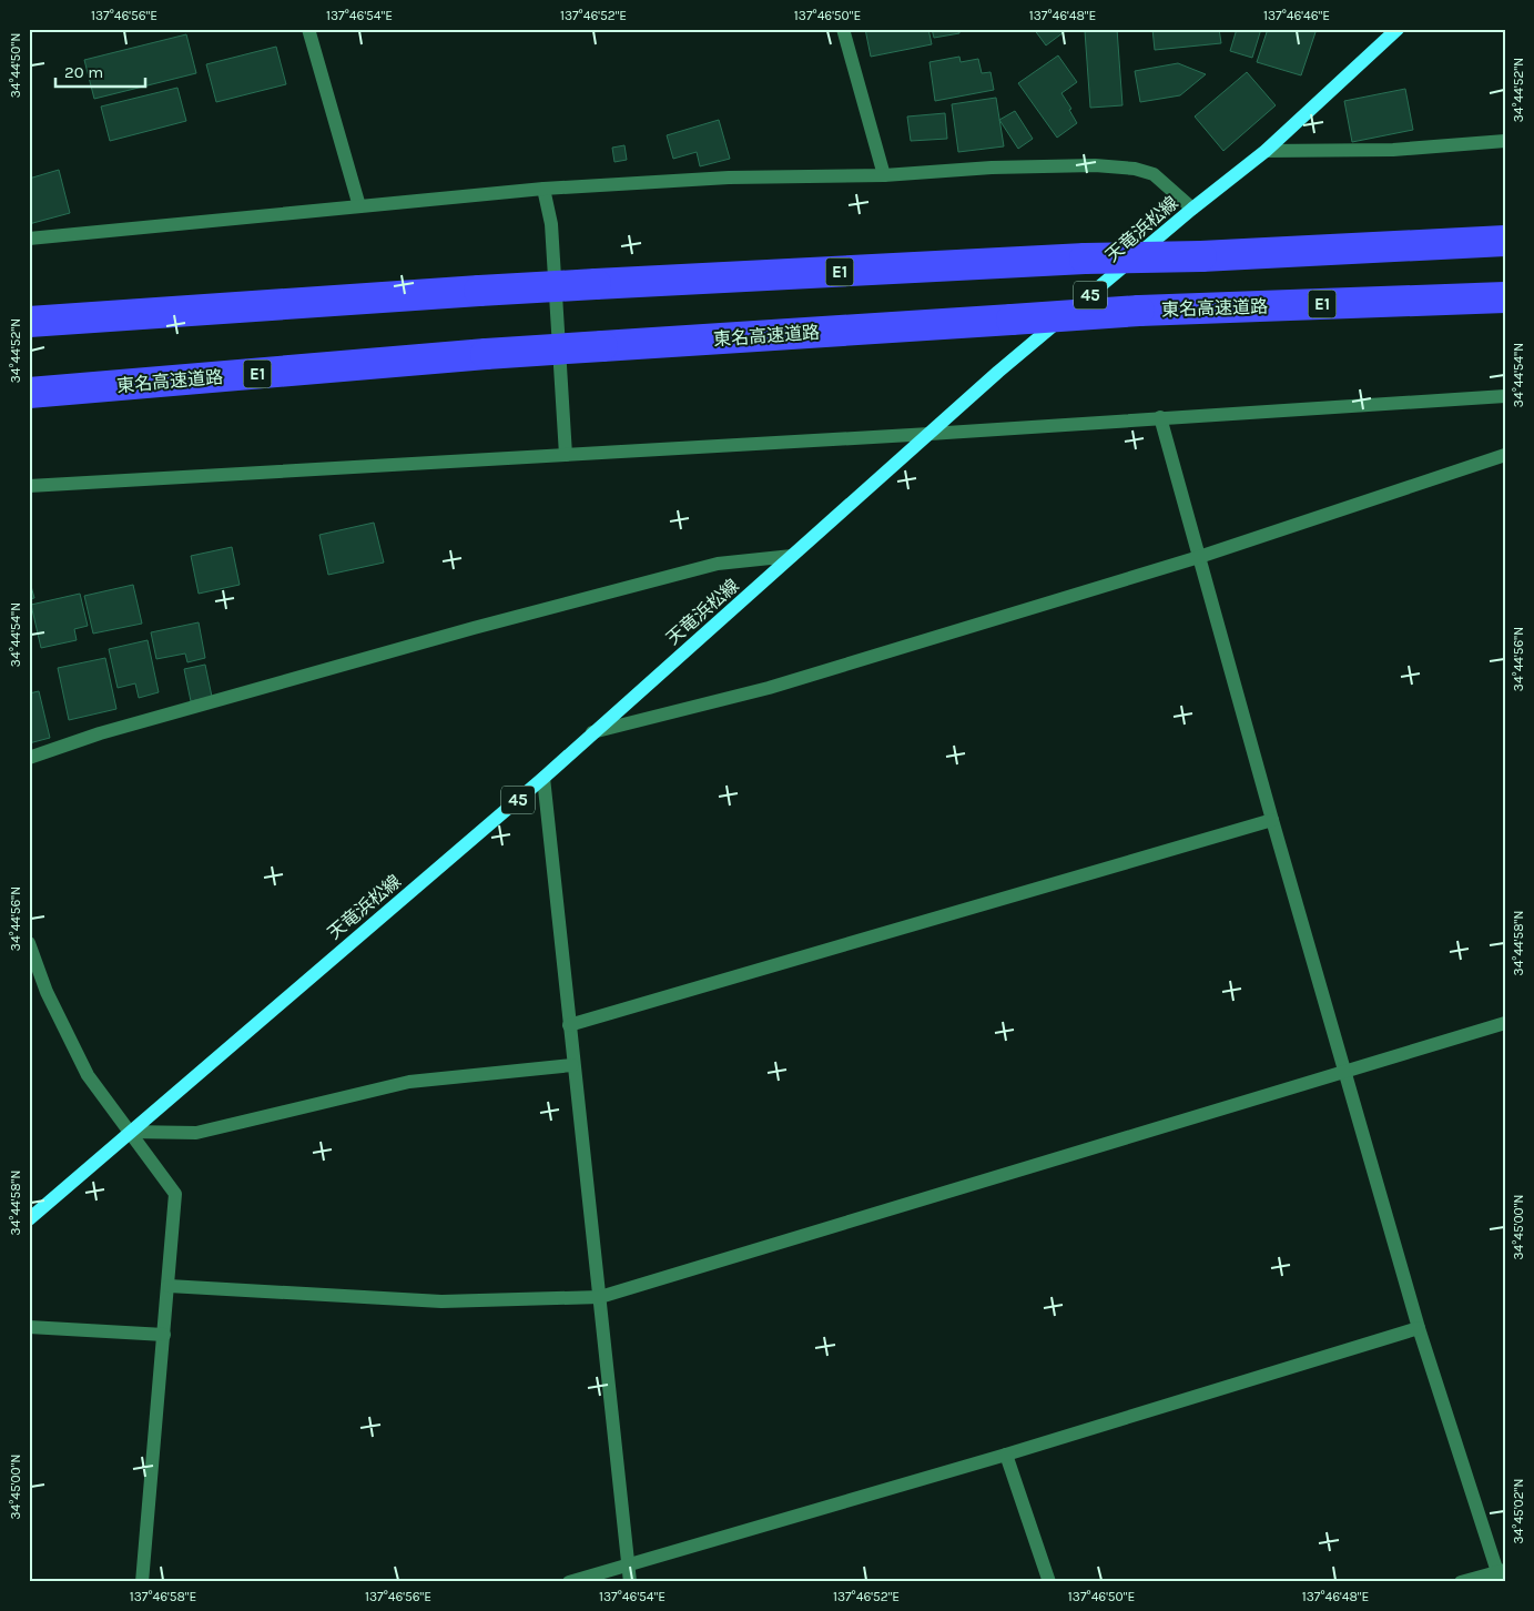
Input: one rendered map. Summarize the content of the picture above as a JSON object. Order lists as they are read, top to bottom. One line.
{"streets":{"highway":["E1","東名高速道路"],"main road":["天竜浜松線","45"]},"scale_bar":"20 m","coordinates":["137°46'56\"E","137°46'54\"E","137°46'52\"E","137°46'50\"E","137°46'48\"E","137°46'46\"E","34°44'50\"N","34°44'52\"N","34°44'54\"N","34°44'56\"N","34°44'58\"N","34°45'00\"N","34°45'02\"N","137°46'58\"E"]}
